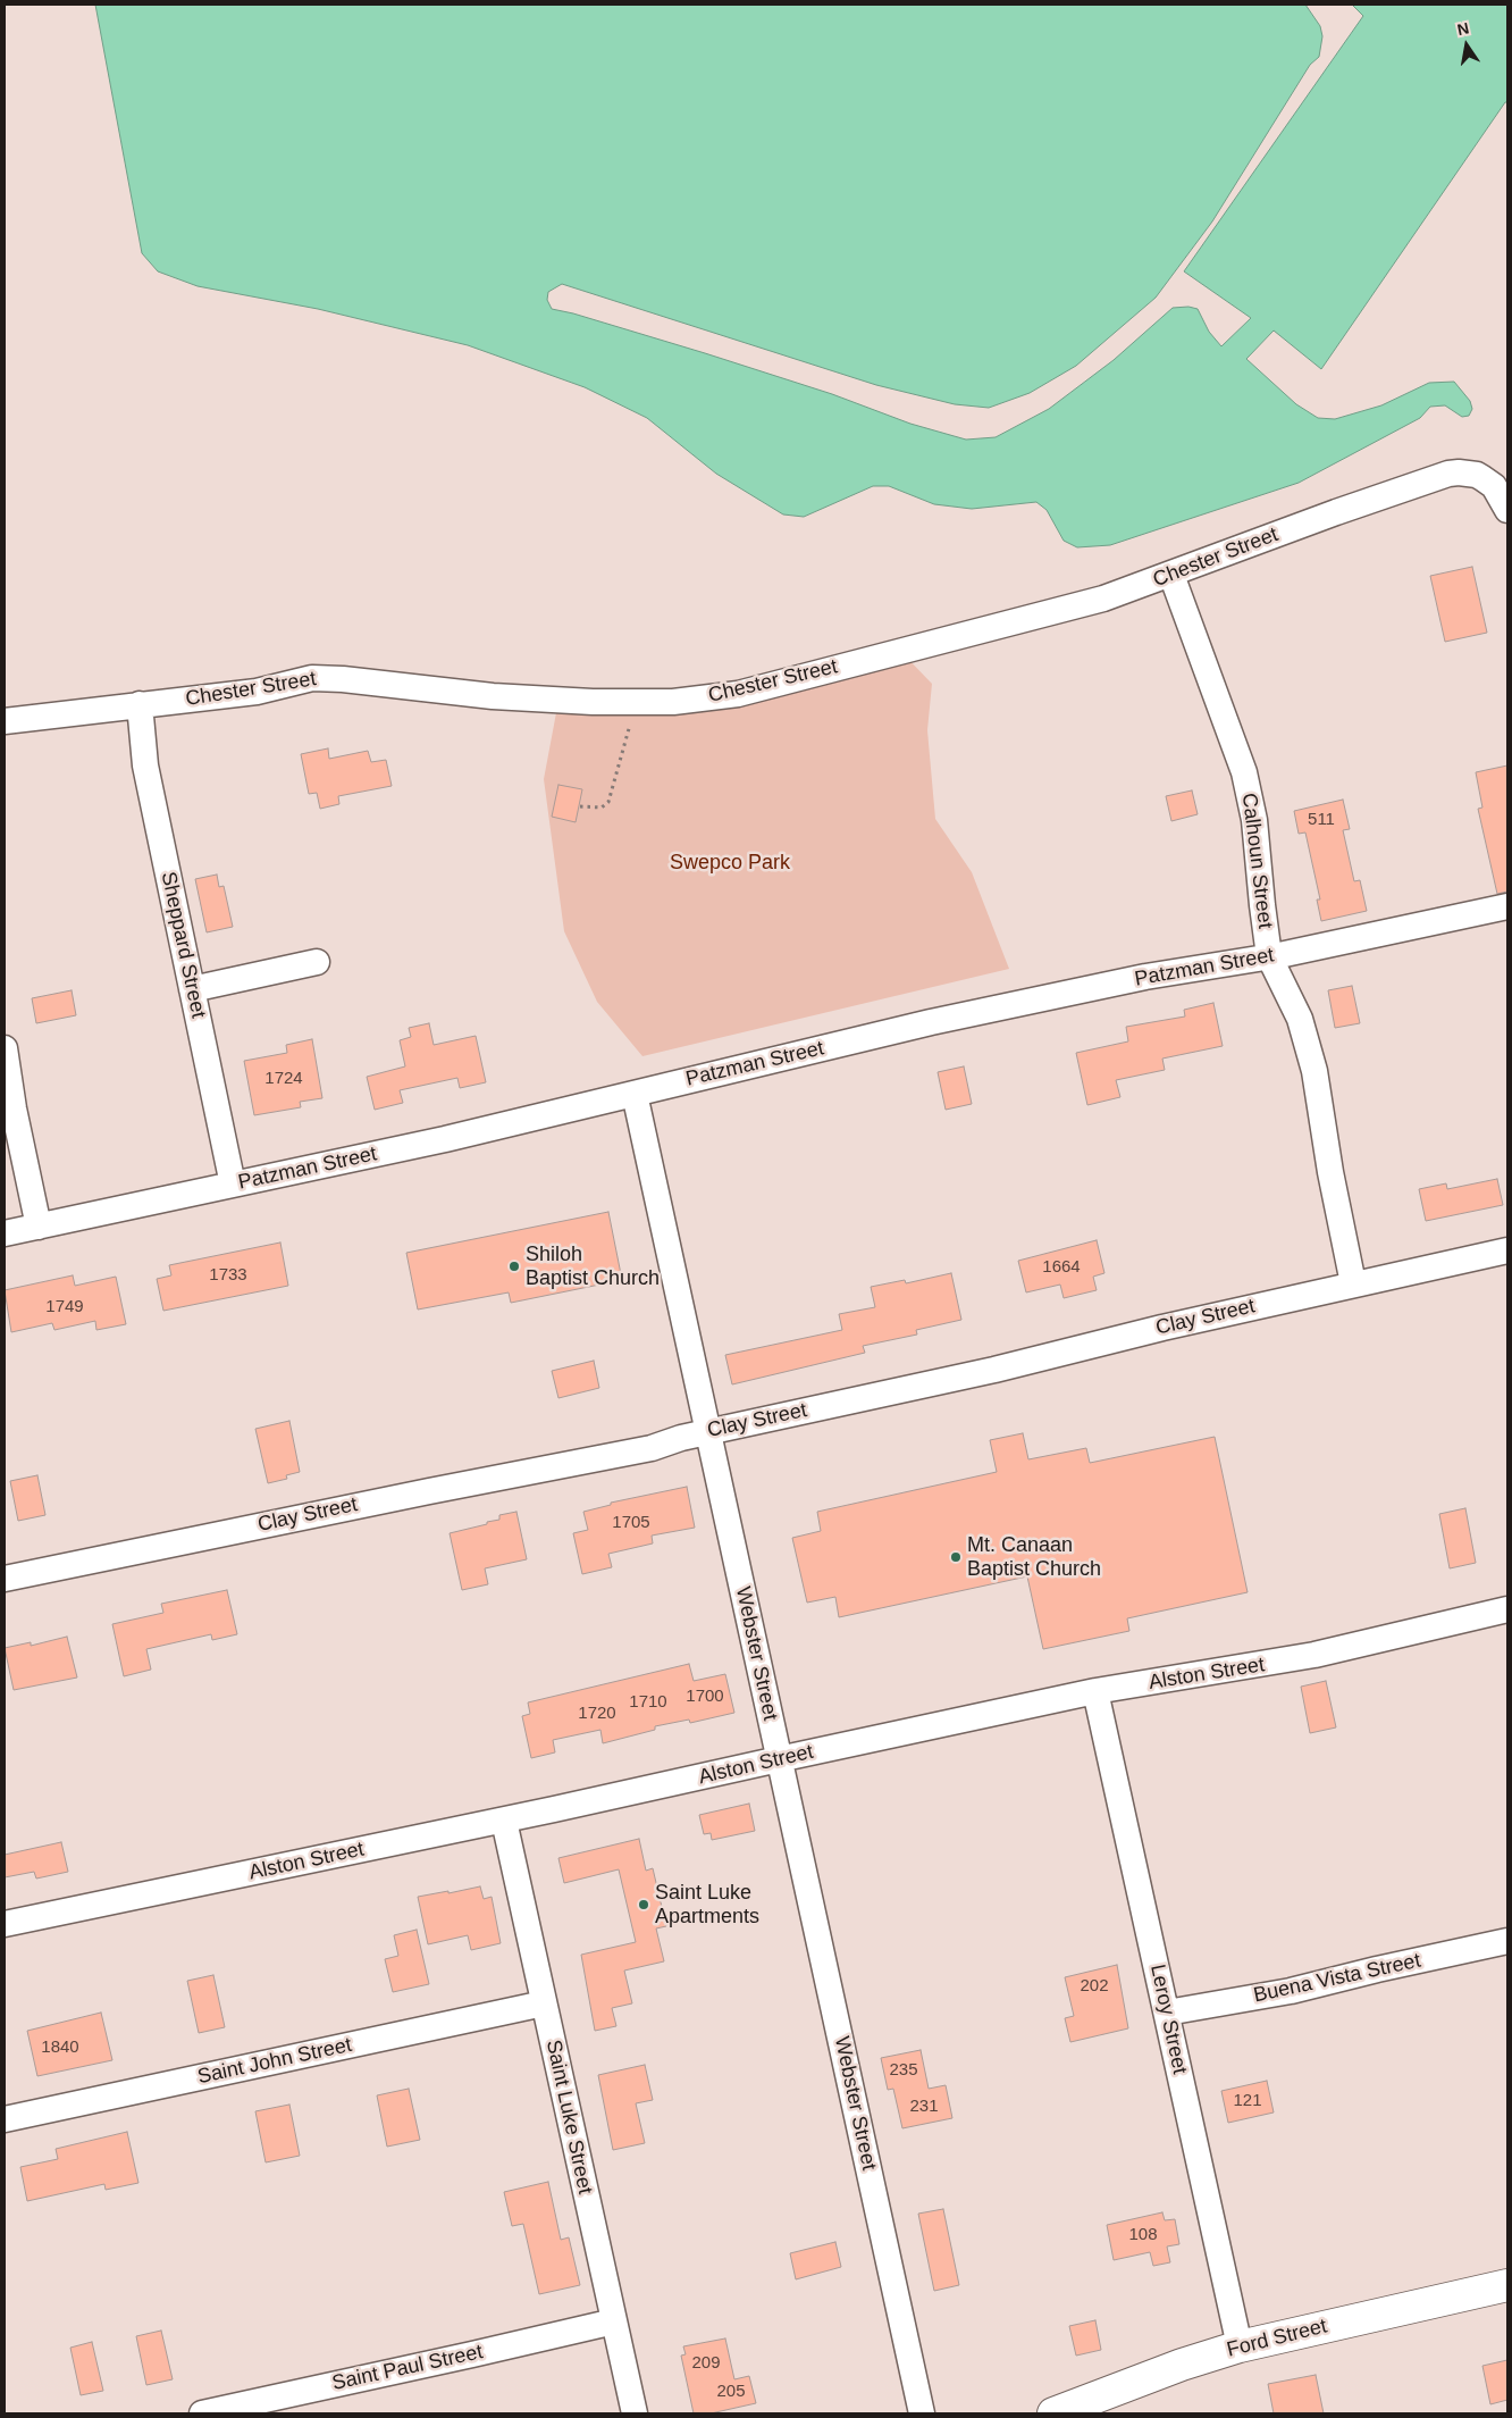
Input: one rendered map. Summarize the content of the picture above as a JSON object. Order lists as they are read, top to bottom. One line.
{"streets":{"main road":["Ford Street"],"street":["Chester Street","Calhoun Street","Sheppard Street","Patzman Street","Clay Street","Webster Street","Alston Street","Buena Vista Street","Leroy Street","Saint John Street","Saint Luke Street","Saint Paul Street"]},"crossings":[["Chester Street","Calhoun Street"],["Chester Street","Sheppard Street"],["Calhoun Street","Patzman Street"],["Calhoun Street","Clay Street"],["Sheppard Street","Patzman Street"],["Patzman Street","Webster Street"],["Clay Street","Webster Street"],["Webster Street","Alston Street"],["Alston Street","Leroy Street"],["Alston Street","Saint Luke Street"],["Buena Vista Street","Leroy Street"],["Leroy Street","Ford Street"],["Saint John Street","Saint Luke Street"],["Saint Luke Street","Saint Paul Street"]],"parks":["Swepco Park"],"places":["Shiloh Baptist Church","Mt. Canaan Baptist Church","Saint Luke Apartments"],"house_numbers":["511","1724","1664","1733","1749","1705","1700","1710","1720","202","1840","235","121","231","108","209","205"],"north":"top"}
